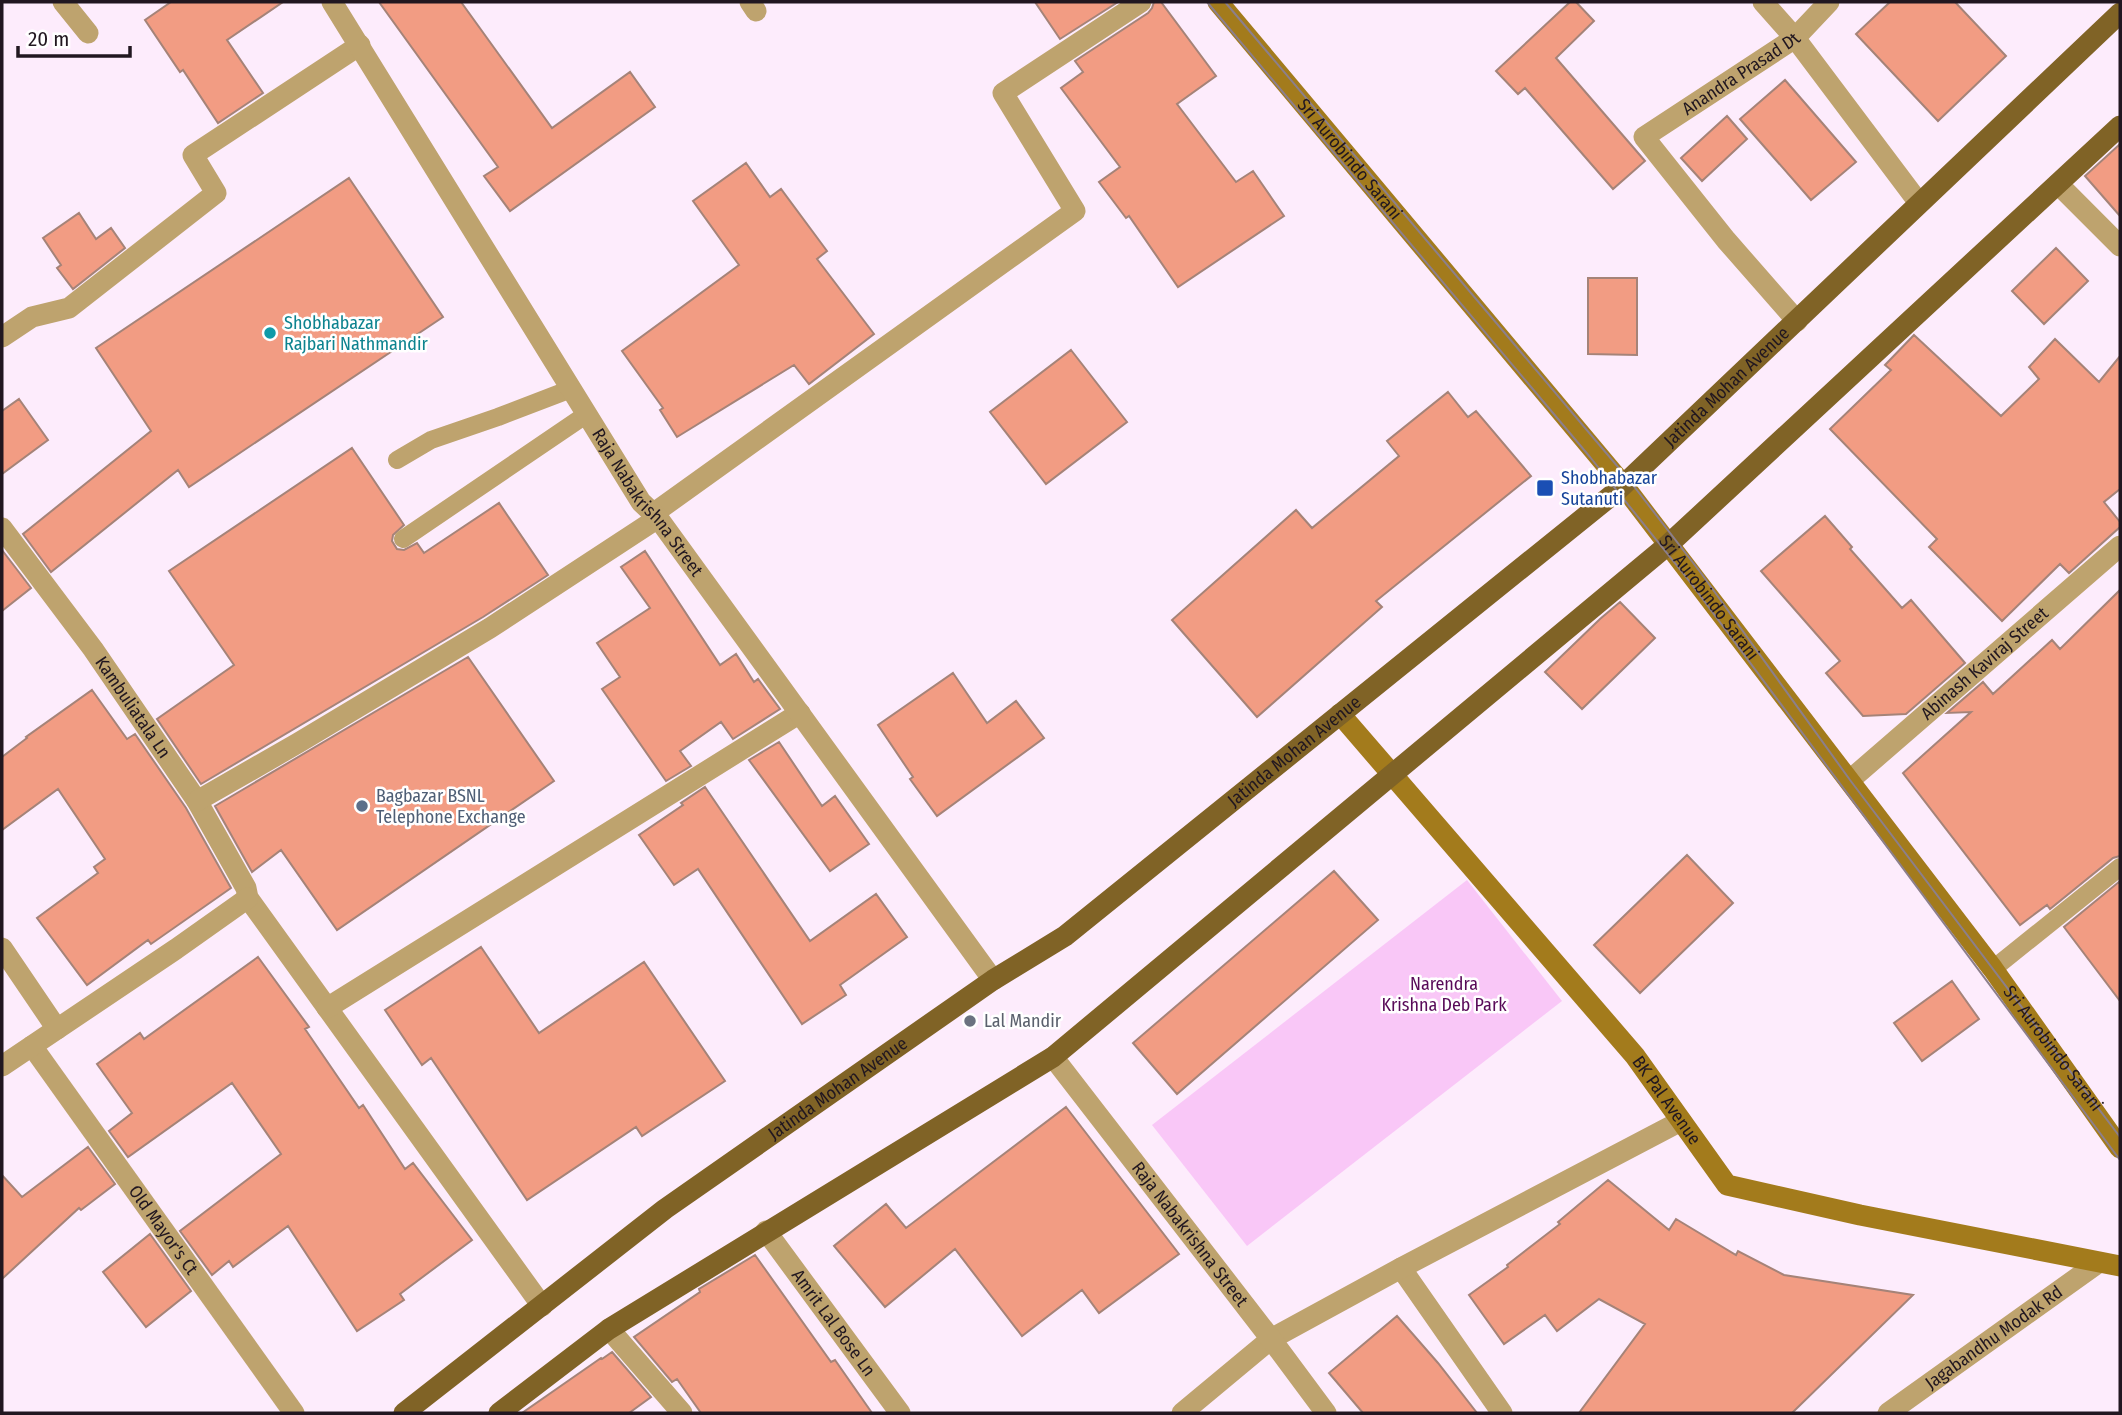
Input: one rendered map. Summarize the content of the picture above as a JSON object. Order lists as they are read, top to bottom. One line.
{"streets":{"main road":["Sri Aurobindo Sarani","Jatinda Mohan Avenue","BK Pal Avenue"],"street":["Anandra Prasad Dt","Raja Nabakrishna Street","Abinash Kaviraj Street","Kambuliatala Ln","Old Mayor's Ct","Amrit Lal Bose Ln","Jagabandhu Modak Rd"]},"crossings":[["Anandra Prasad Dt","Jatinda Mohan Avenue"],["Sri Aurobindo Sarani","Jatinda Mohan Avenue"],["Sri Aurobindo Sarani","Abinash Kaviraj Street"],["Jatinda Mohan Avenue","Raja Nabakrishna Street"],["Jatinda Mohan Avenue","Kambuliatala Ln"],["Jatinda Mohan Avenue","BK Pal Avenue"],["BK Pal Avenue","Jagabandhu Modak Rd"]],"parks":["Narendra Krishna Deb Park"],"places":{"other":["Shobhabazar Rajbari Nathmandir","Bagbazar BSNL Telephone Exchange","Lal Mandir"],"transit":["Shobhabazar Sutanuti"]},"scale_bar":"20 m"}
